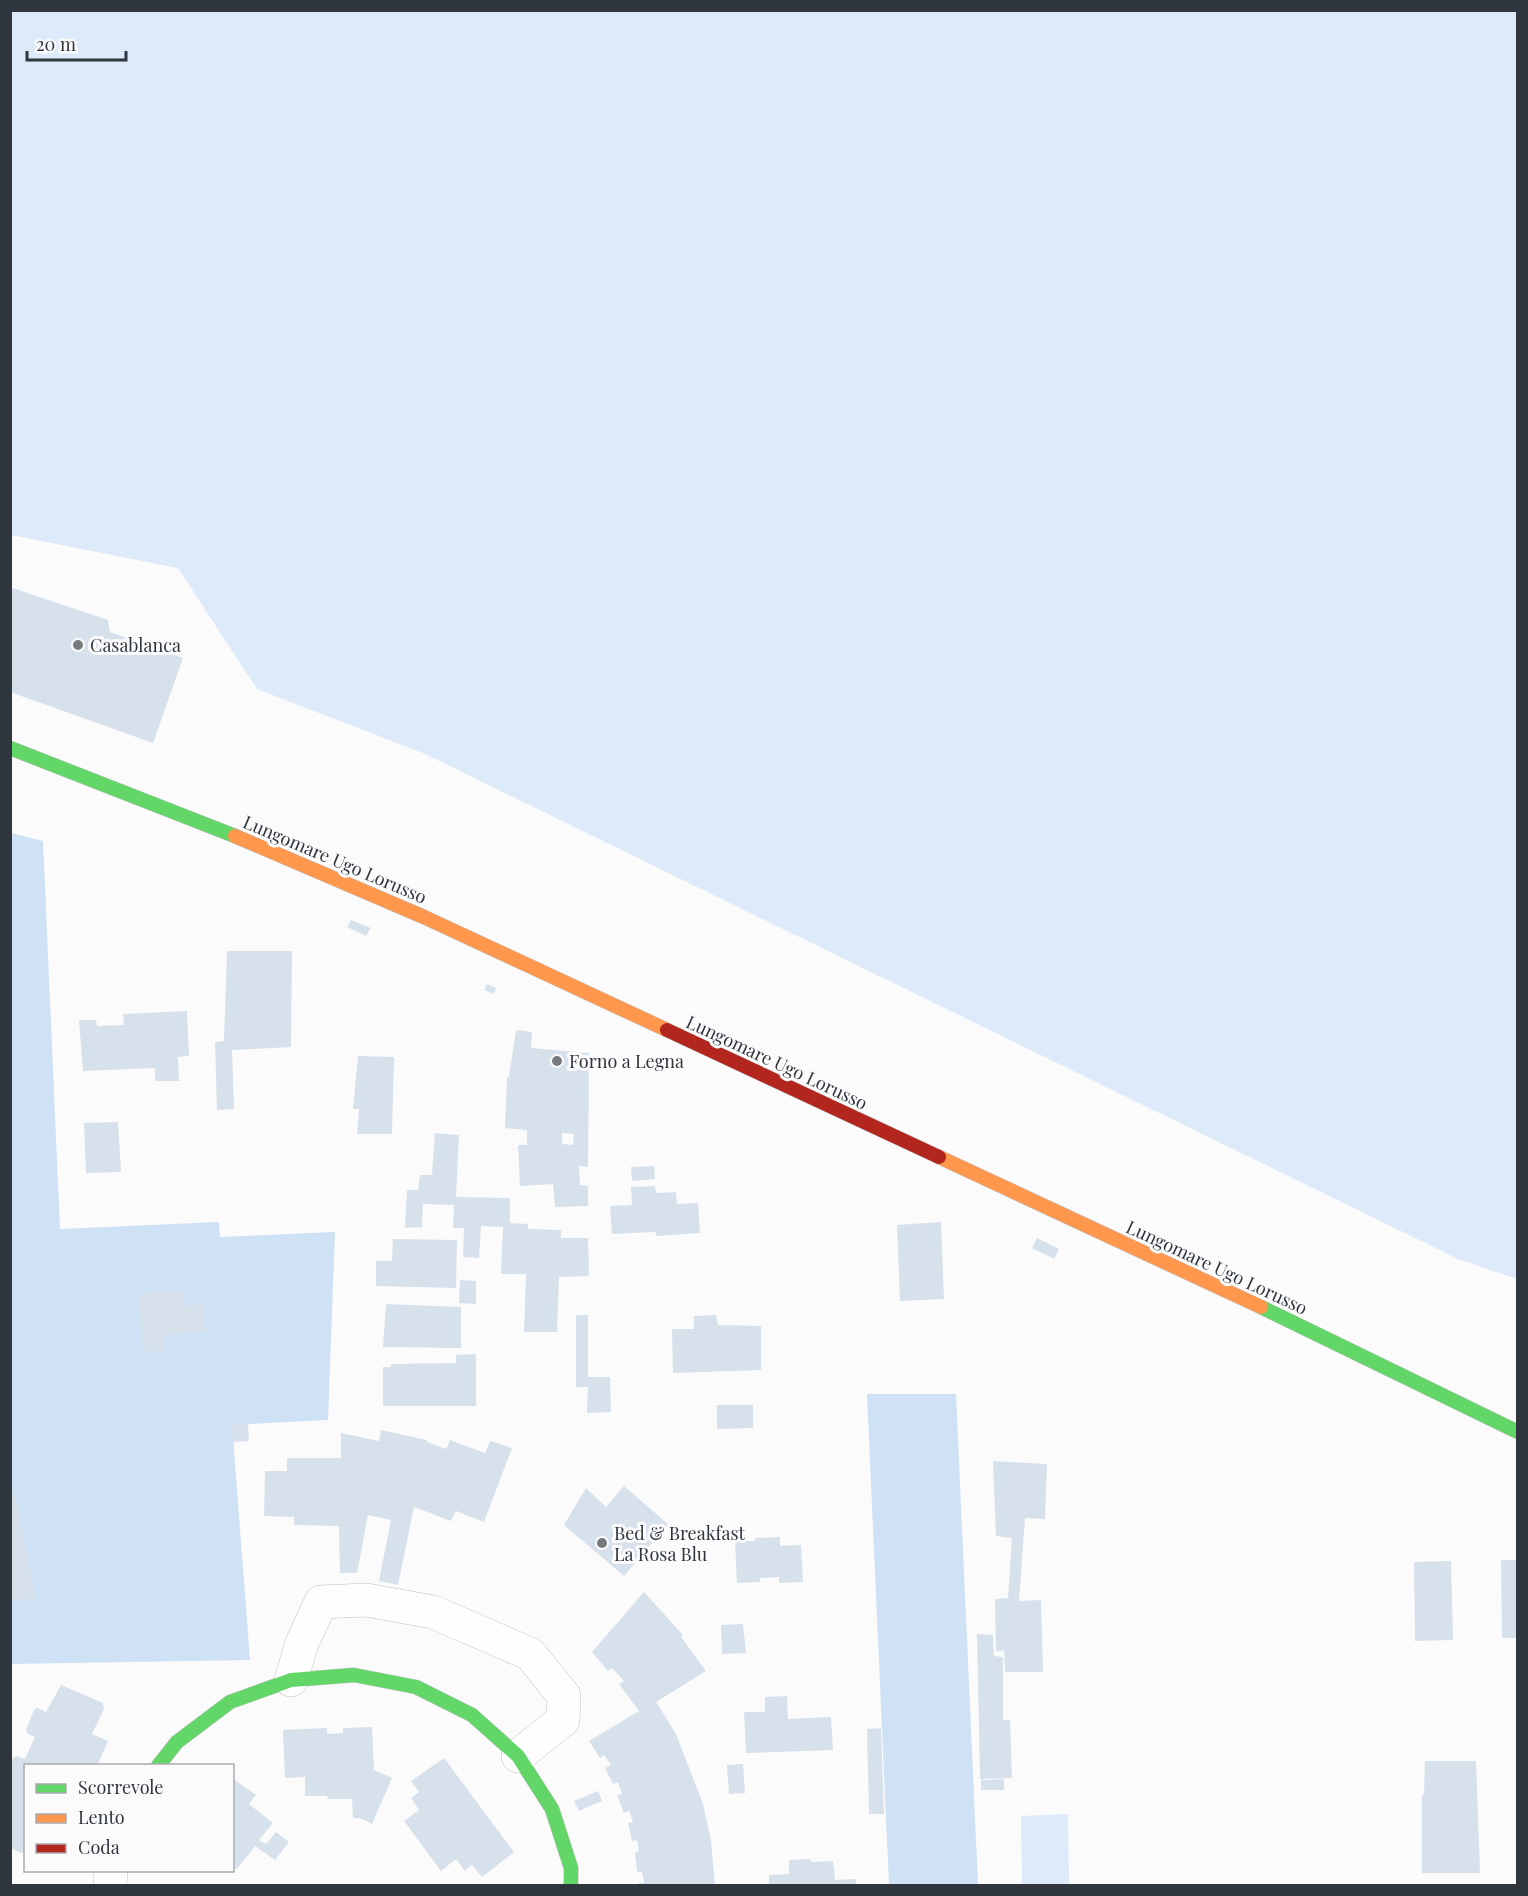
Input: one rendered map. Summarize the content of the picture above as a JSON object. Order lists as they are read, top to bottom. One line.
{"streets":{"street":["Lungomare Ugo Lorusso"]},"places":["Casablanca","Forno a Legna","Bed & Breakfast La Rosa Blu"],"legend":["Scorrevole","Lento","Coda"],"scale_bar":"20 m"}
